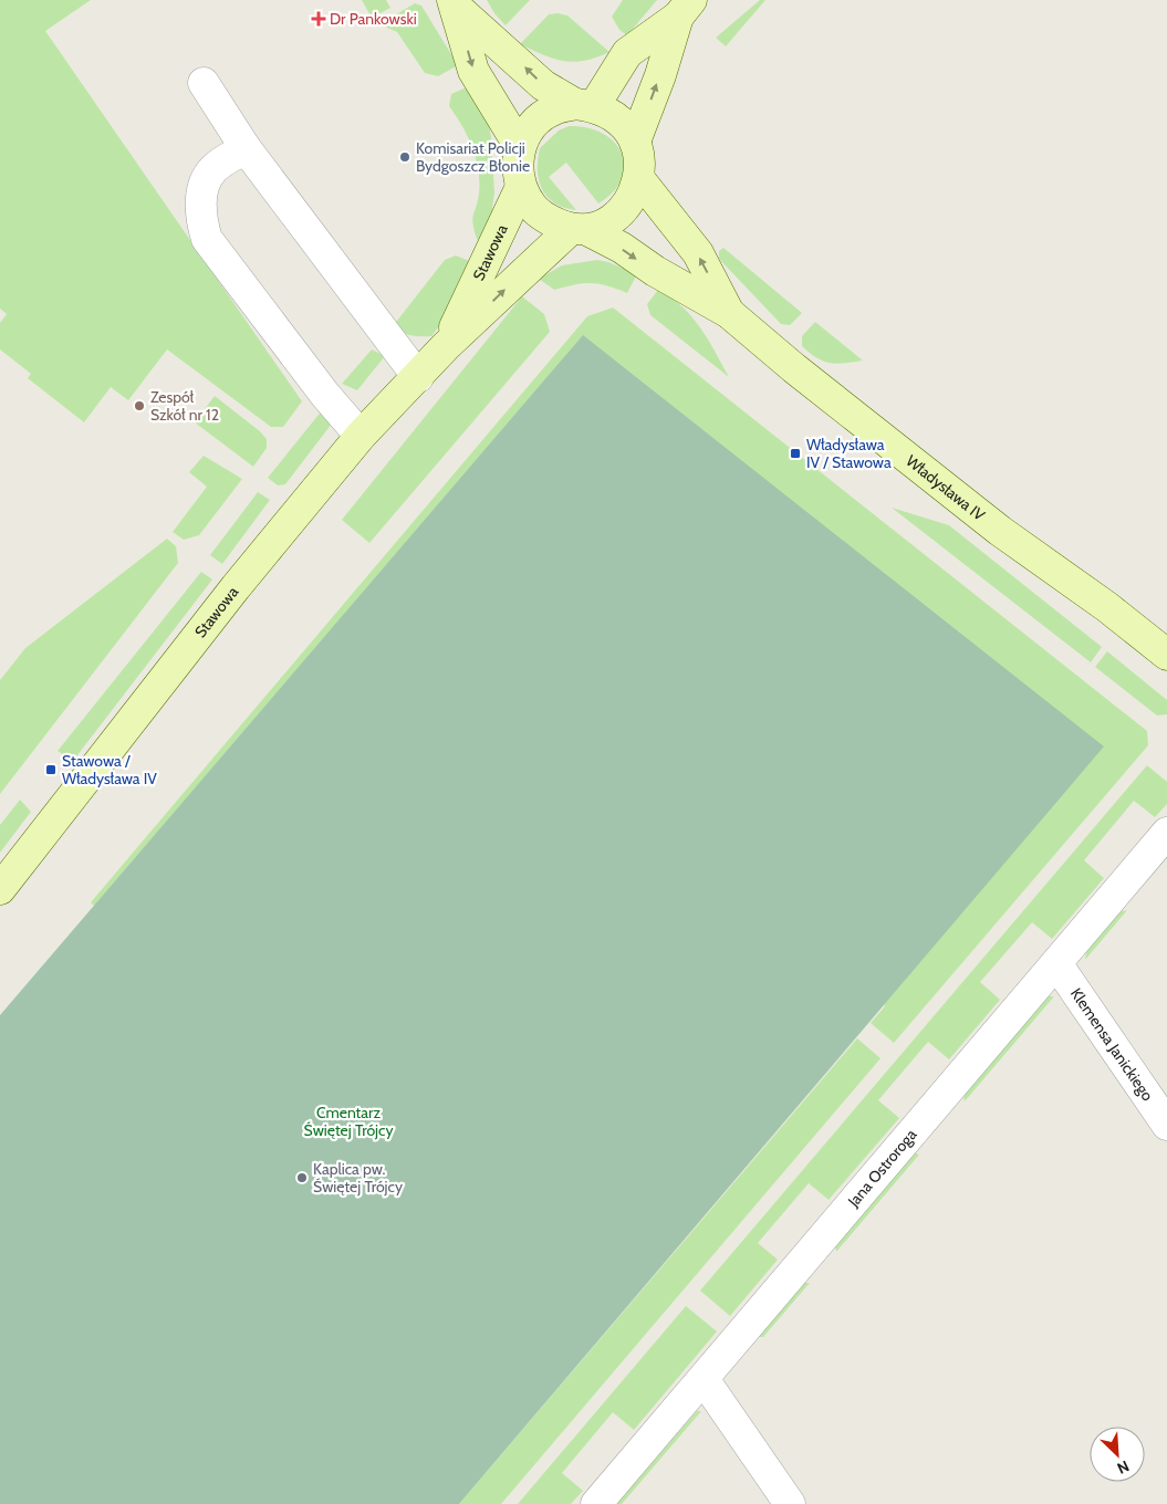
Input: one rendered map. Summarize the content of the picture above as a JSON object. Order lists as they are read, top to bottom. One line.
{"streets":{"street":["Stawowa","Władysława IV","Klemensa Janickiego","Jana Ostroroga"]},"crossings":[["Stawowa","Władysława IV"],["Klemensa Janickiego","Jana Ostroroga"]],"parks":["Cmentarz Świętej Trójcy"],"places":{"health":["Dr Pankowski"],"other":["Komisariat Policji Bydgoszcz Błonie","Zespół Szkół nr 12","Kaplica pw. Świętej Trójcy"],"transit":["Władysława IV / Stawowa","Stawowa / Władysława IV"]},"north":"bottom right"}
